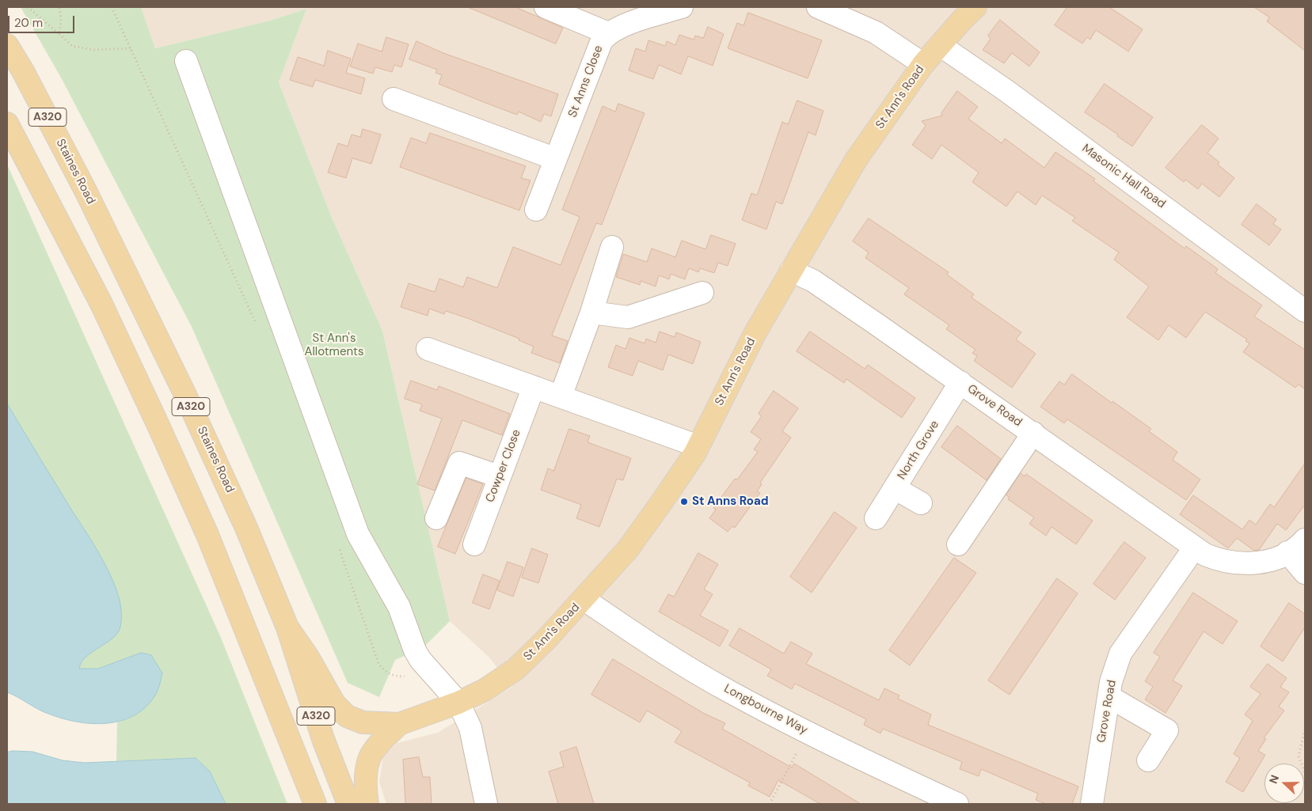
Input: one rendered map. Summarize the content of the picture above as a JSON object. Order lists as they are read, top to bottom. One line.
{"streets":{"main road":["St Ann's Road","A320","Staines Road"],"street":["St Anns Close","Masonic Hall Road","Grove Road","North Grove","Cowper Close","Longbourne Way"]},"crossings":[["St Ann's Road","A320"],["St Ann's Road","Staines Road"],["St Ann's Road","Masonic Hall Road"],["St Ann's Road","Grove Road"],["St Ann's Road","Longbourne Way"],["Grove Road","North Grove"]],"parks":["St Ann's Allotments"],"places":["St Anns Road"],"scale_bar":"20 m","north":"left"}
